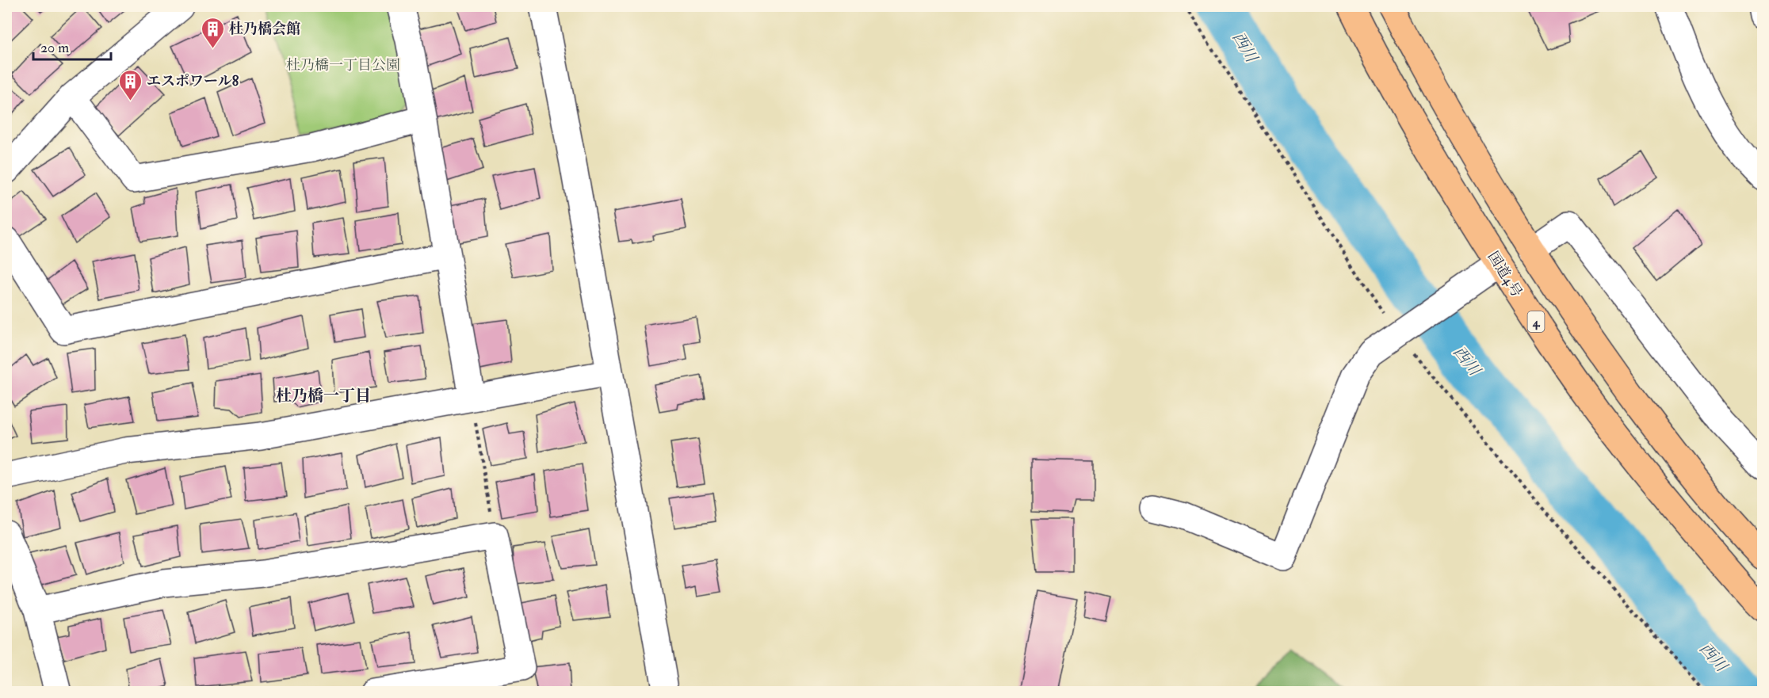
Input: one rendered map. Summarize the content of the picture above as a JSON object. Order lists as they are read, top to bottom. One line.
{"streets":{"highway":["国道4号","4"]},"districts":["杜乃橋一丁目"],"water":["西川"],"parks":["杜乃橋一丁目公園"],"places":{"building":["杜乃橋会館","エスポワール8"]},"scale_bar":"20 m"}
